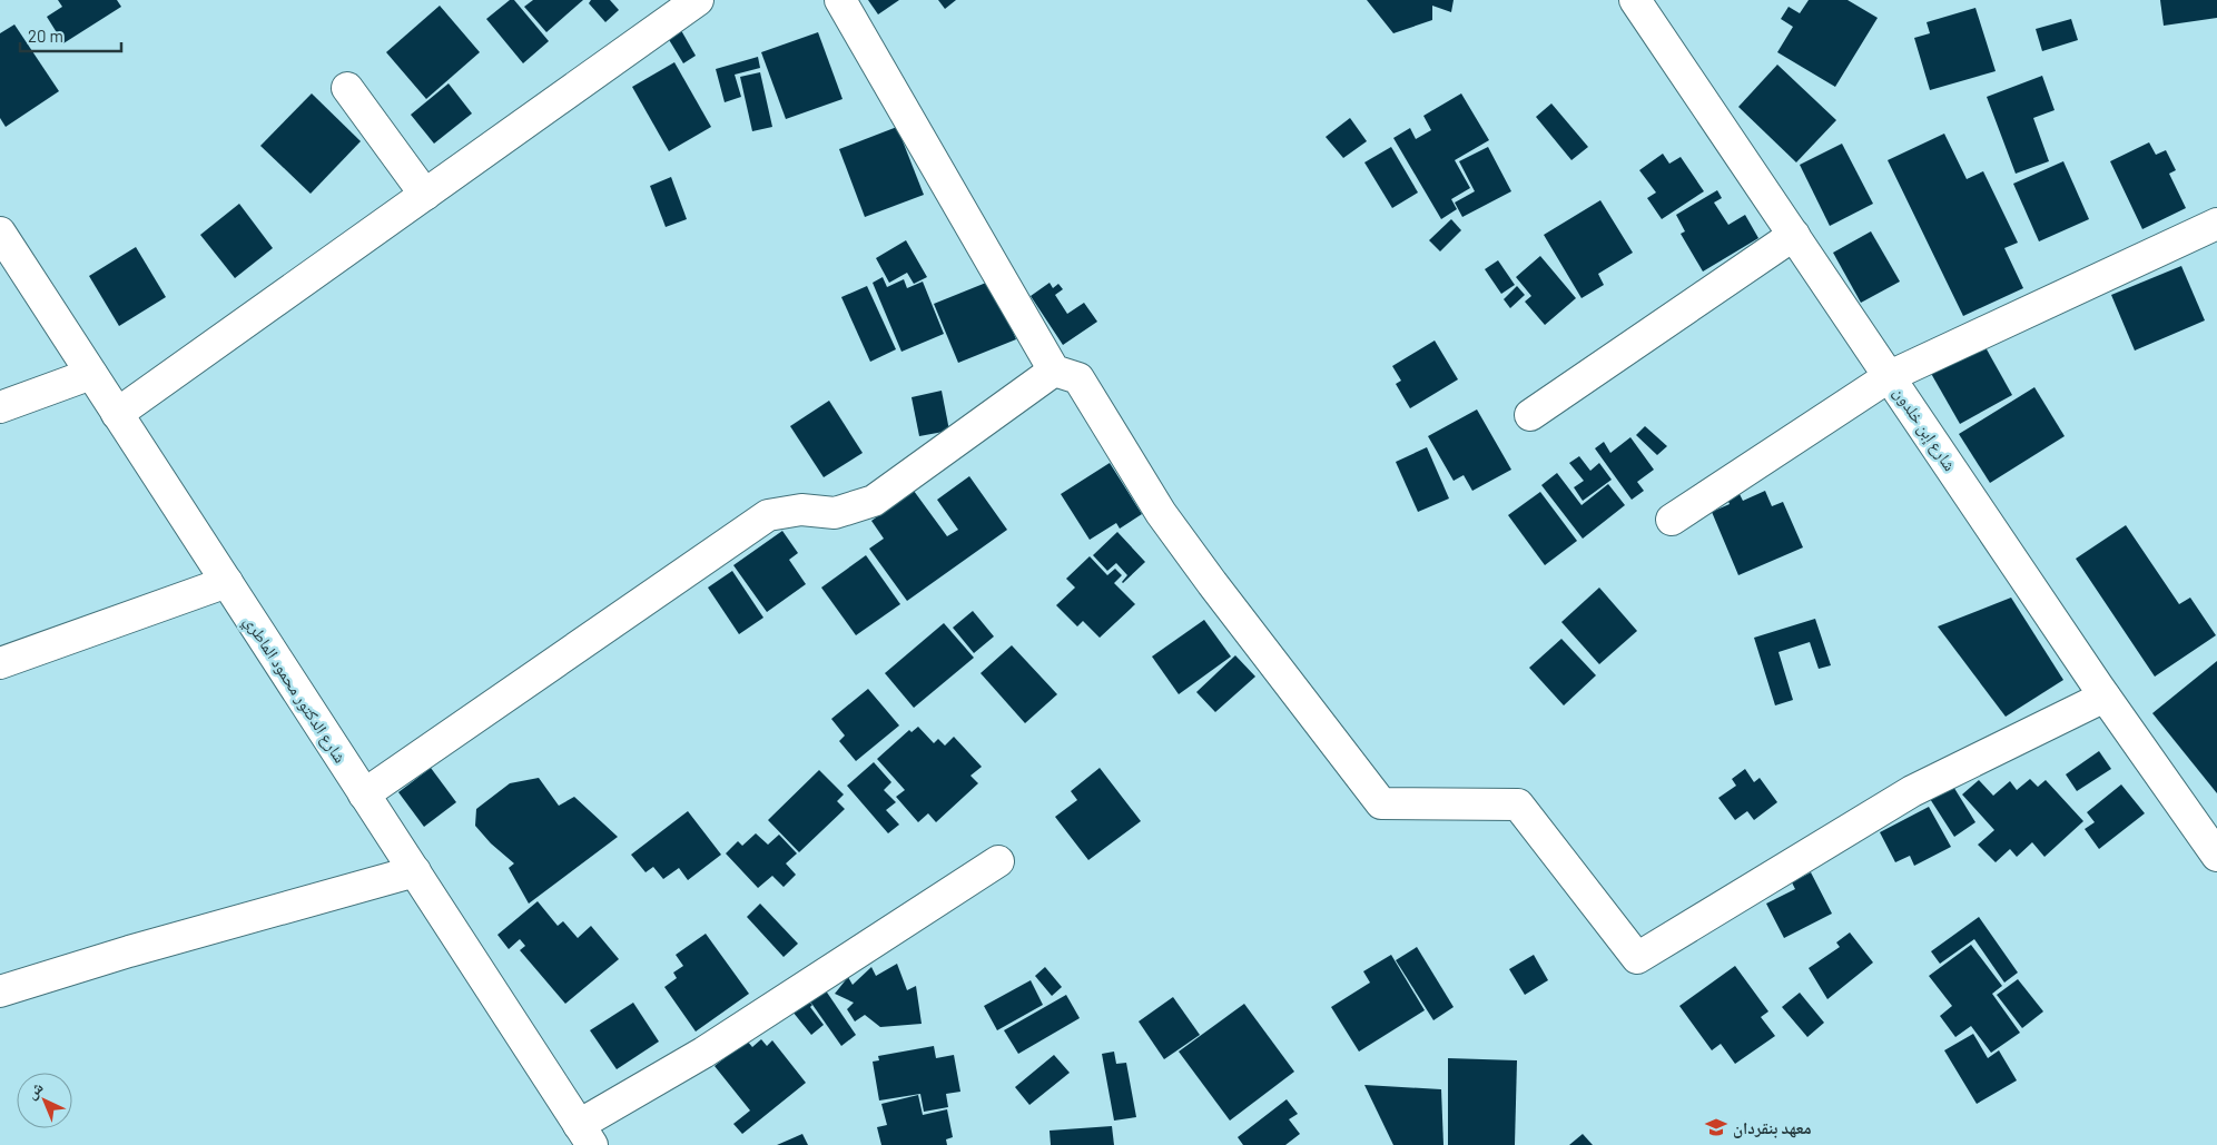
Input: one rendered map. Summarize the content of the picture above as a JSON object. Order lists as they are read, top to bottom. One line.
{"streets":{"street":["شارع إبن خلدون","شارع الدكتور محمود الماطري"]},"places":{"school or university":["معهد بنقردان"]},"scale_bar":"20 m","north":"top left"}
